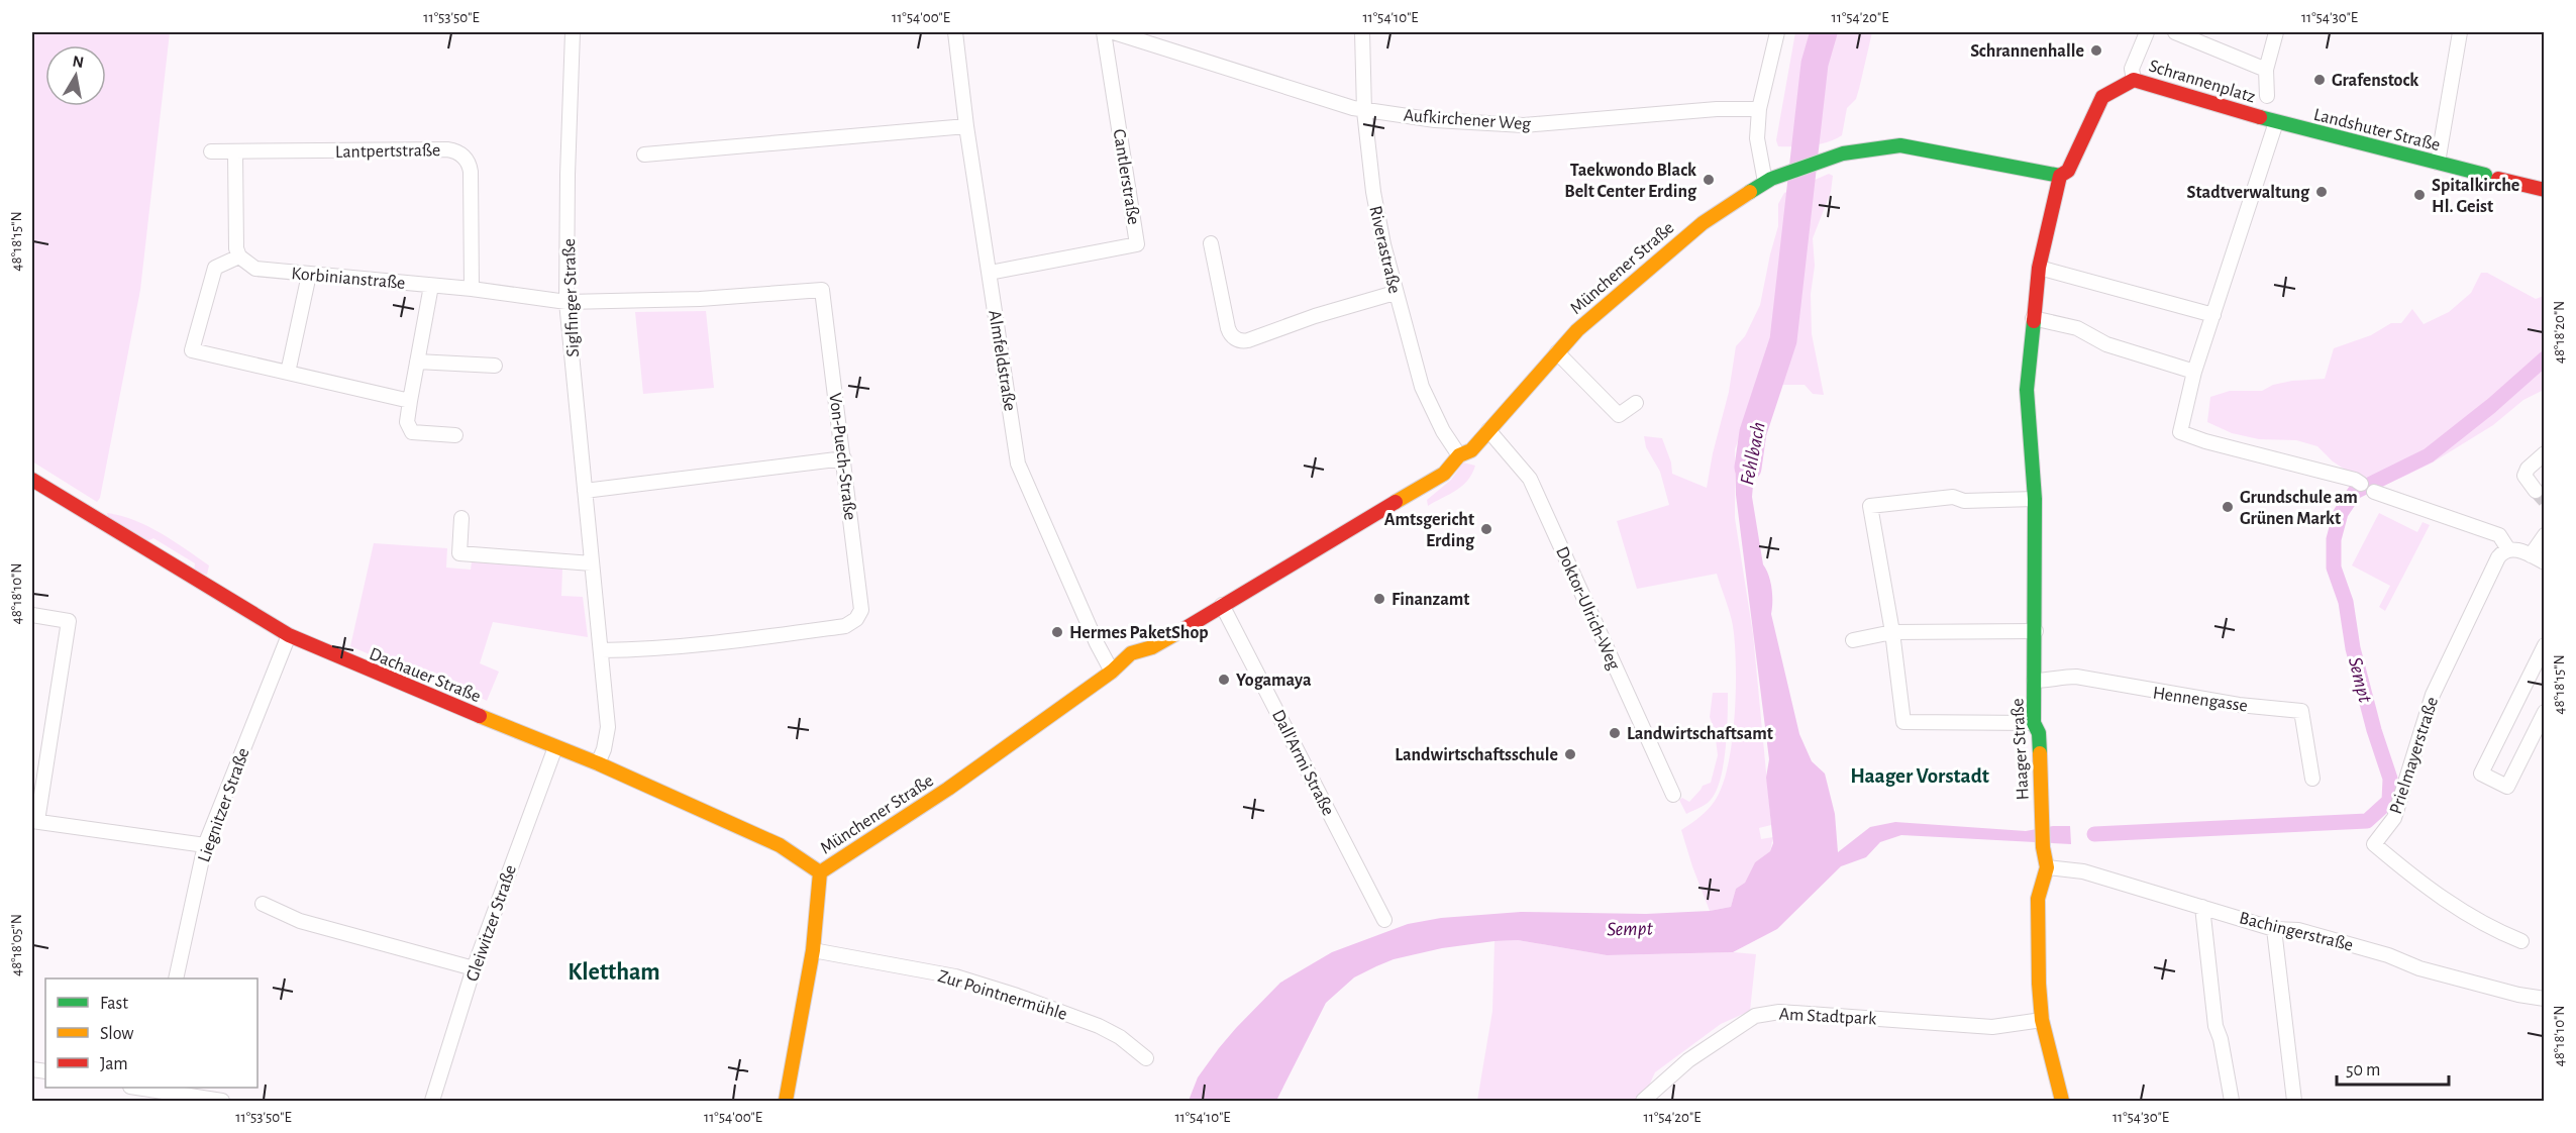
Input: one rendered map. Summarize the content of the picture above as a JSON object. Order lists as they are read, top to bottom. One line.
{"streets":{"street":["Schrannenplatz","Aufkirchener Weg","Landshuter Straße","Lantpertstraße","Cantlerstraße","Riverastraße","Münchener Straße","Korbinianstraße","Siglfinger Straße","Almfeldstraße","Von-Puech-Straße","Doktor-Ulrich-Weg","Dachauer Straße","Hennengasse","Haager Straße","Prielmayerstraße","Dall'Armi Straße","Liegnitzer Straße","Gleiwitzer Straße","Bachingerstraße","Zur Pointnermühle","Am Stadtpark"]},"crossings":[["Schrannenplatz","Landshuter Straße"],["Aufkirchener Weg","Riverastraße"],["Lantpertstraße","Korbinianstraße"],["Cantlerstraße","Almfeldstraße"],["Riverastraße","Münchener Straße"],["Münchener Straße","Almfeldstraße"],["Münchener Straße","Doktor-Ulrich-Weg"],["Münchener Straße","Dachauer Straße"],["Münchener Straße","Haager Straße"],["Münchener Straße","Dall'Armi Straße"],["Münchener Straße","Zur Pointnermühle"],["Korbinianstraße","Siglfinger Straße"],["Korbinianstraße","Von-Puech-Straße"],["Siglfinger Straße","Von-Puech-Straße"],["Siglfinger Straße","Dachauer Straße"],["Dachauer Straße","Liegnitzer Straße"],["Dachauer Straße","Gleiwitzer Straße"],["Hennengasse","Haager Straße"],["Haager Straße","Bachingerstraße"],["Haager Straße","Am Stadtpark"]],"districts":["Haager Vorstadt","Klettham"],"water":["Fehlbach","Sempt"],"places":["Schrannenhalle","Grafenstock","Taekwondo Black Belt Center Erding","Stadtverwaltung","Spitalkirche Hl. Geist","Grundschule am Grünen Markt","Amtsgericht Erding","Finanzamt","Hermes PaketShop","Yogamaya","Landwirtschaftsamt","Landwirtschaftsschule"],"legend":["Fast","Slow","Jam"],"scale_bar":"50 m","north":"top","coordinates":["11°53'50\"E","11°54'00\"E","11°54'10\"E","11°54'20\"E","11°54'30\"E","48°18'15\"N","48°18'20\"N","48°18'10\"N","48°18'05\"N"]}
